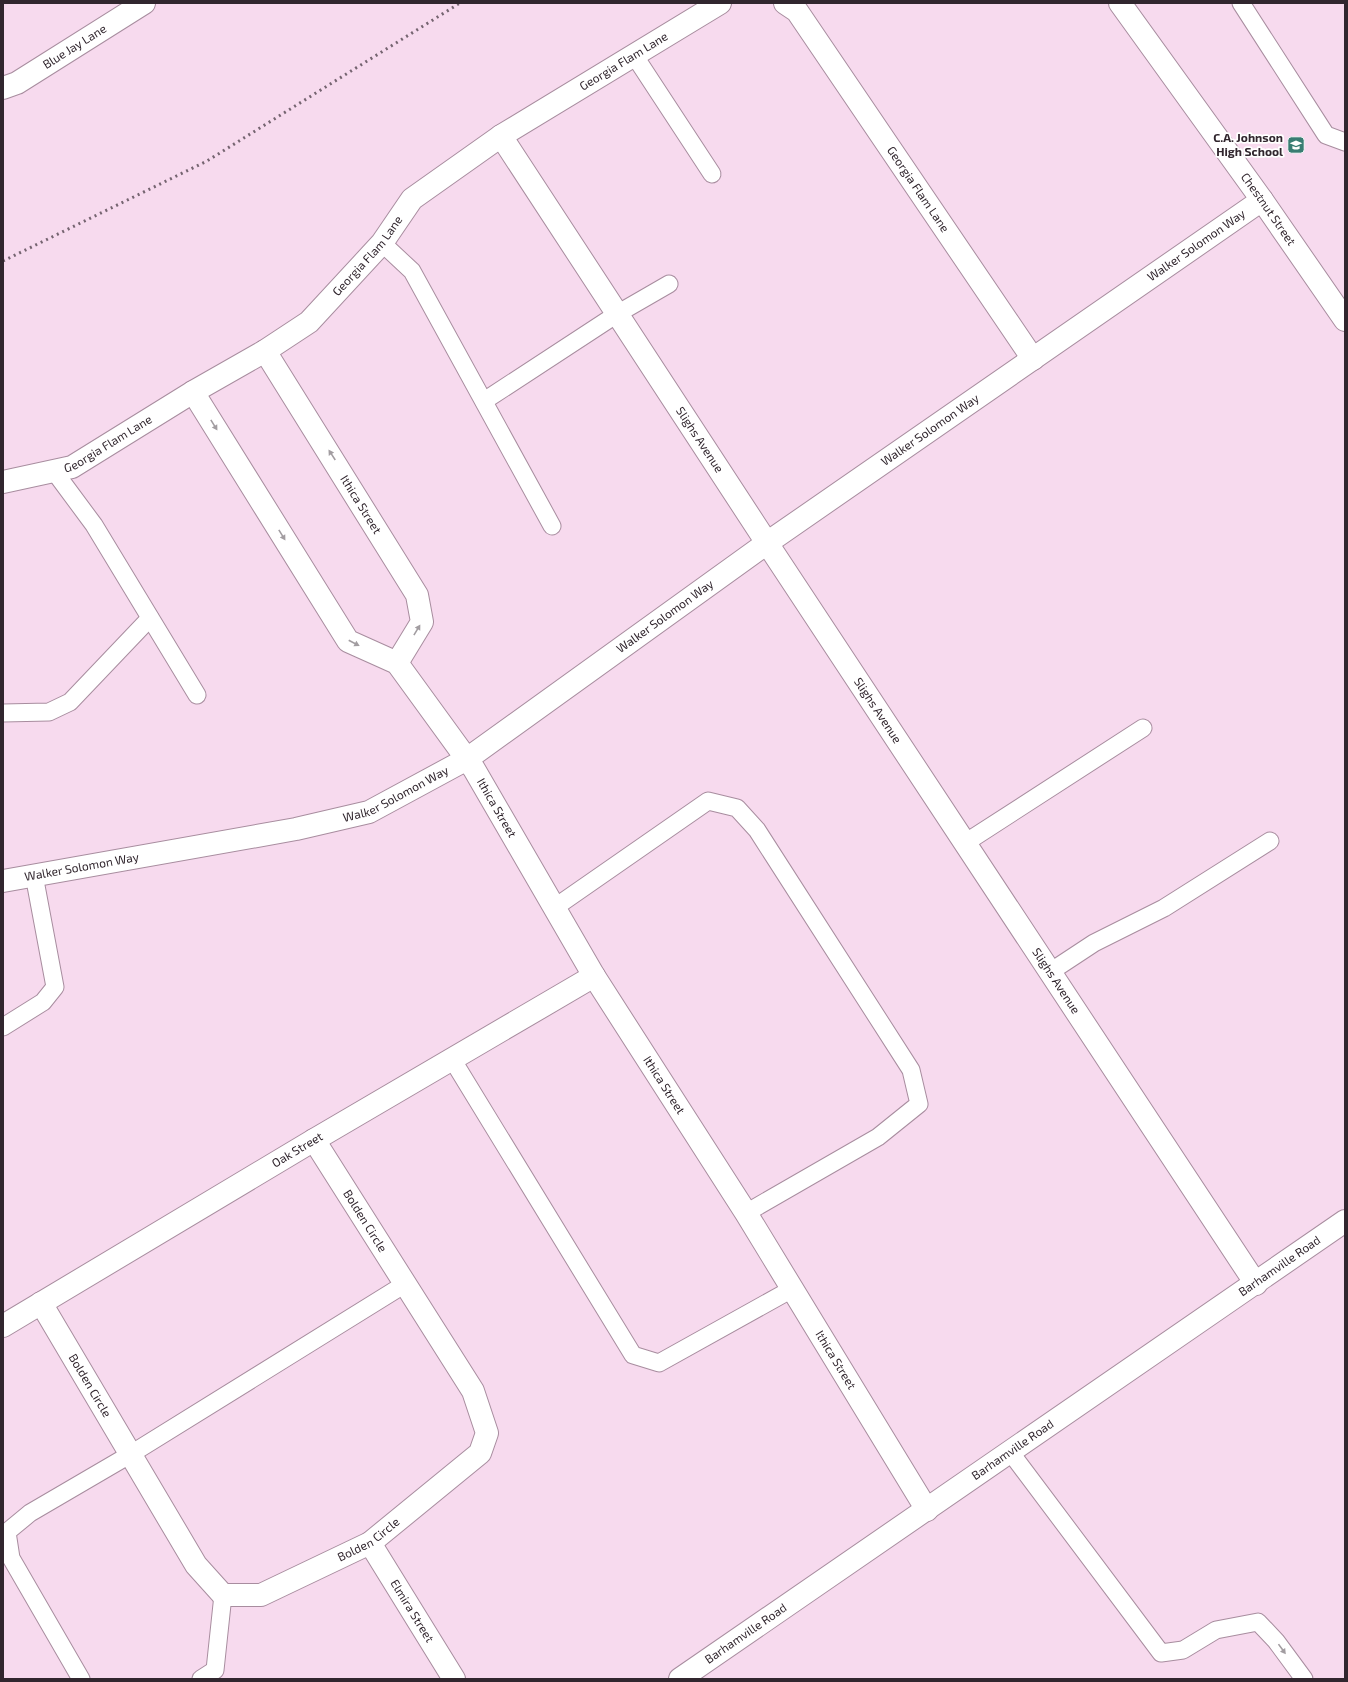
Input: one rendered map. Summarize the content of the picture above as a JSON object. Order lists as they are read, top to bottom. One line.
{"streets":{"street":["Blue Jay Lane","Georgia Flam Lane","Chestnut Street","Walker Solomon Way","Slighs Avenue","Ithica Street","Oak Street","Bolden Circle","Barhamville Road","Elmira Street"]},"crossings":[["Georgia Flam Lane","Walker Solomon Way"],["Georgia Flam Lane","Slighs Avenue"],["Georgia Flam Lane","Ithica Street"],["Chestnut Street","Walker Solomon Way"],["Walker Solomon Way","Slighs Avenue"],["Walker Solomon Way","Ithica Street"],["Slighs Avenue","Barhamville Road"],["Ithica Street","Oak Street"],["Ithica Street","Barhamville Road"],["Oak Street","Bolden Circle"],["Bolden Circle","Elmira Street"]],"places":{"school or university":["C.A. Johnson High School"]}}
